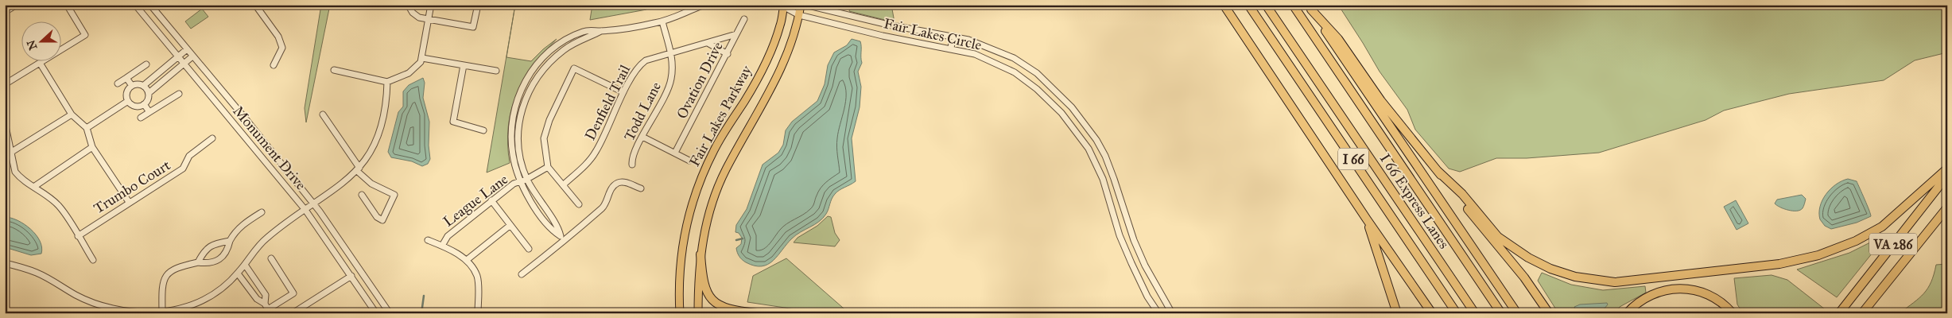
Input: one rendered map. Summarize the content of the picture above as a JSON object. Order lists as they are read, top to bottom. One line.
{"streets":{"highway":["I 66","I 66 Express Lanes","VA 286"],"main road":["Fair Lakes Parkway"],"street":["Fair Lakes Circle","Ovation Drive","Denfield Trail","Todd Lane","Monument Drive","Trumbo Court","League Lane"]},"crossings":[["Fair Lakes Circle","Fair Lakes Parkway"],["Ovation Drive","Denfield Trail"],["Denfield Trail","Todd Lane"]],"north":"left"}
